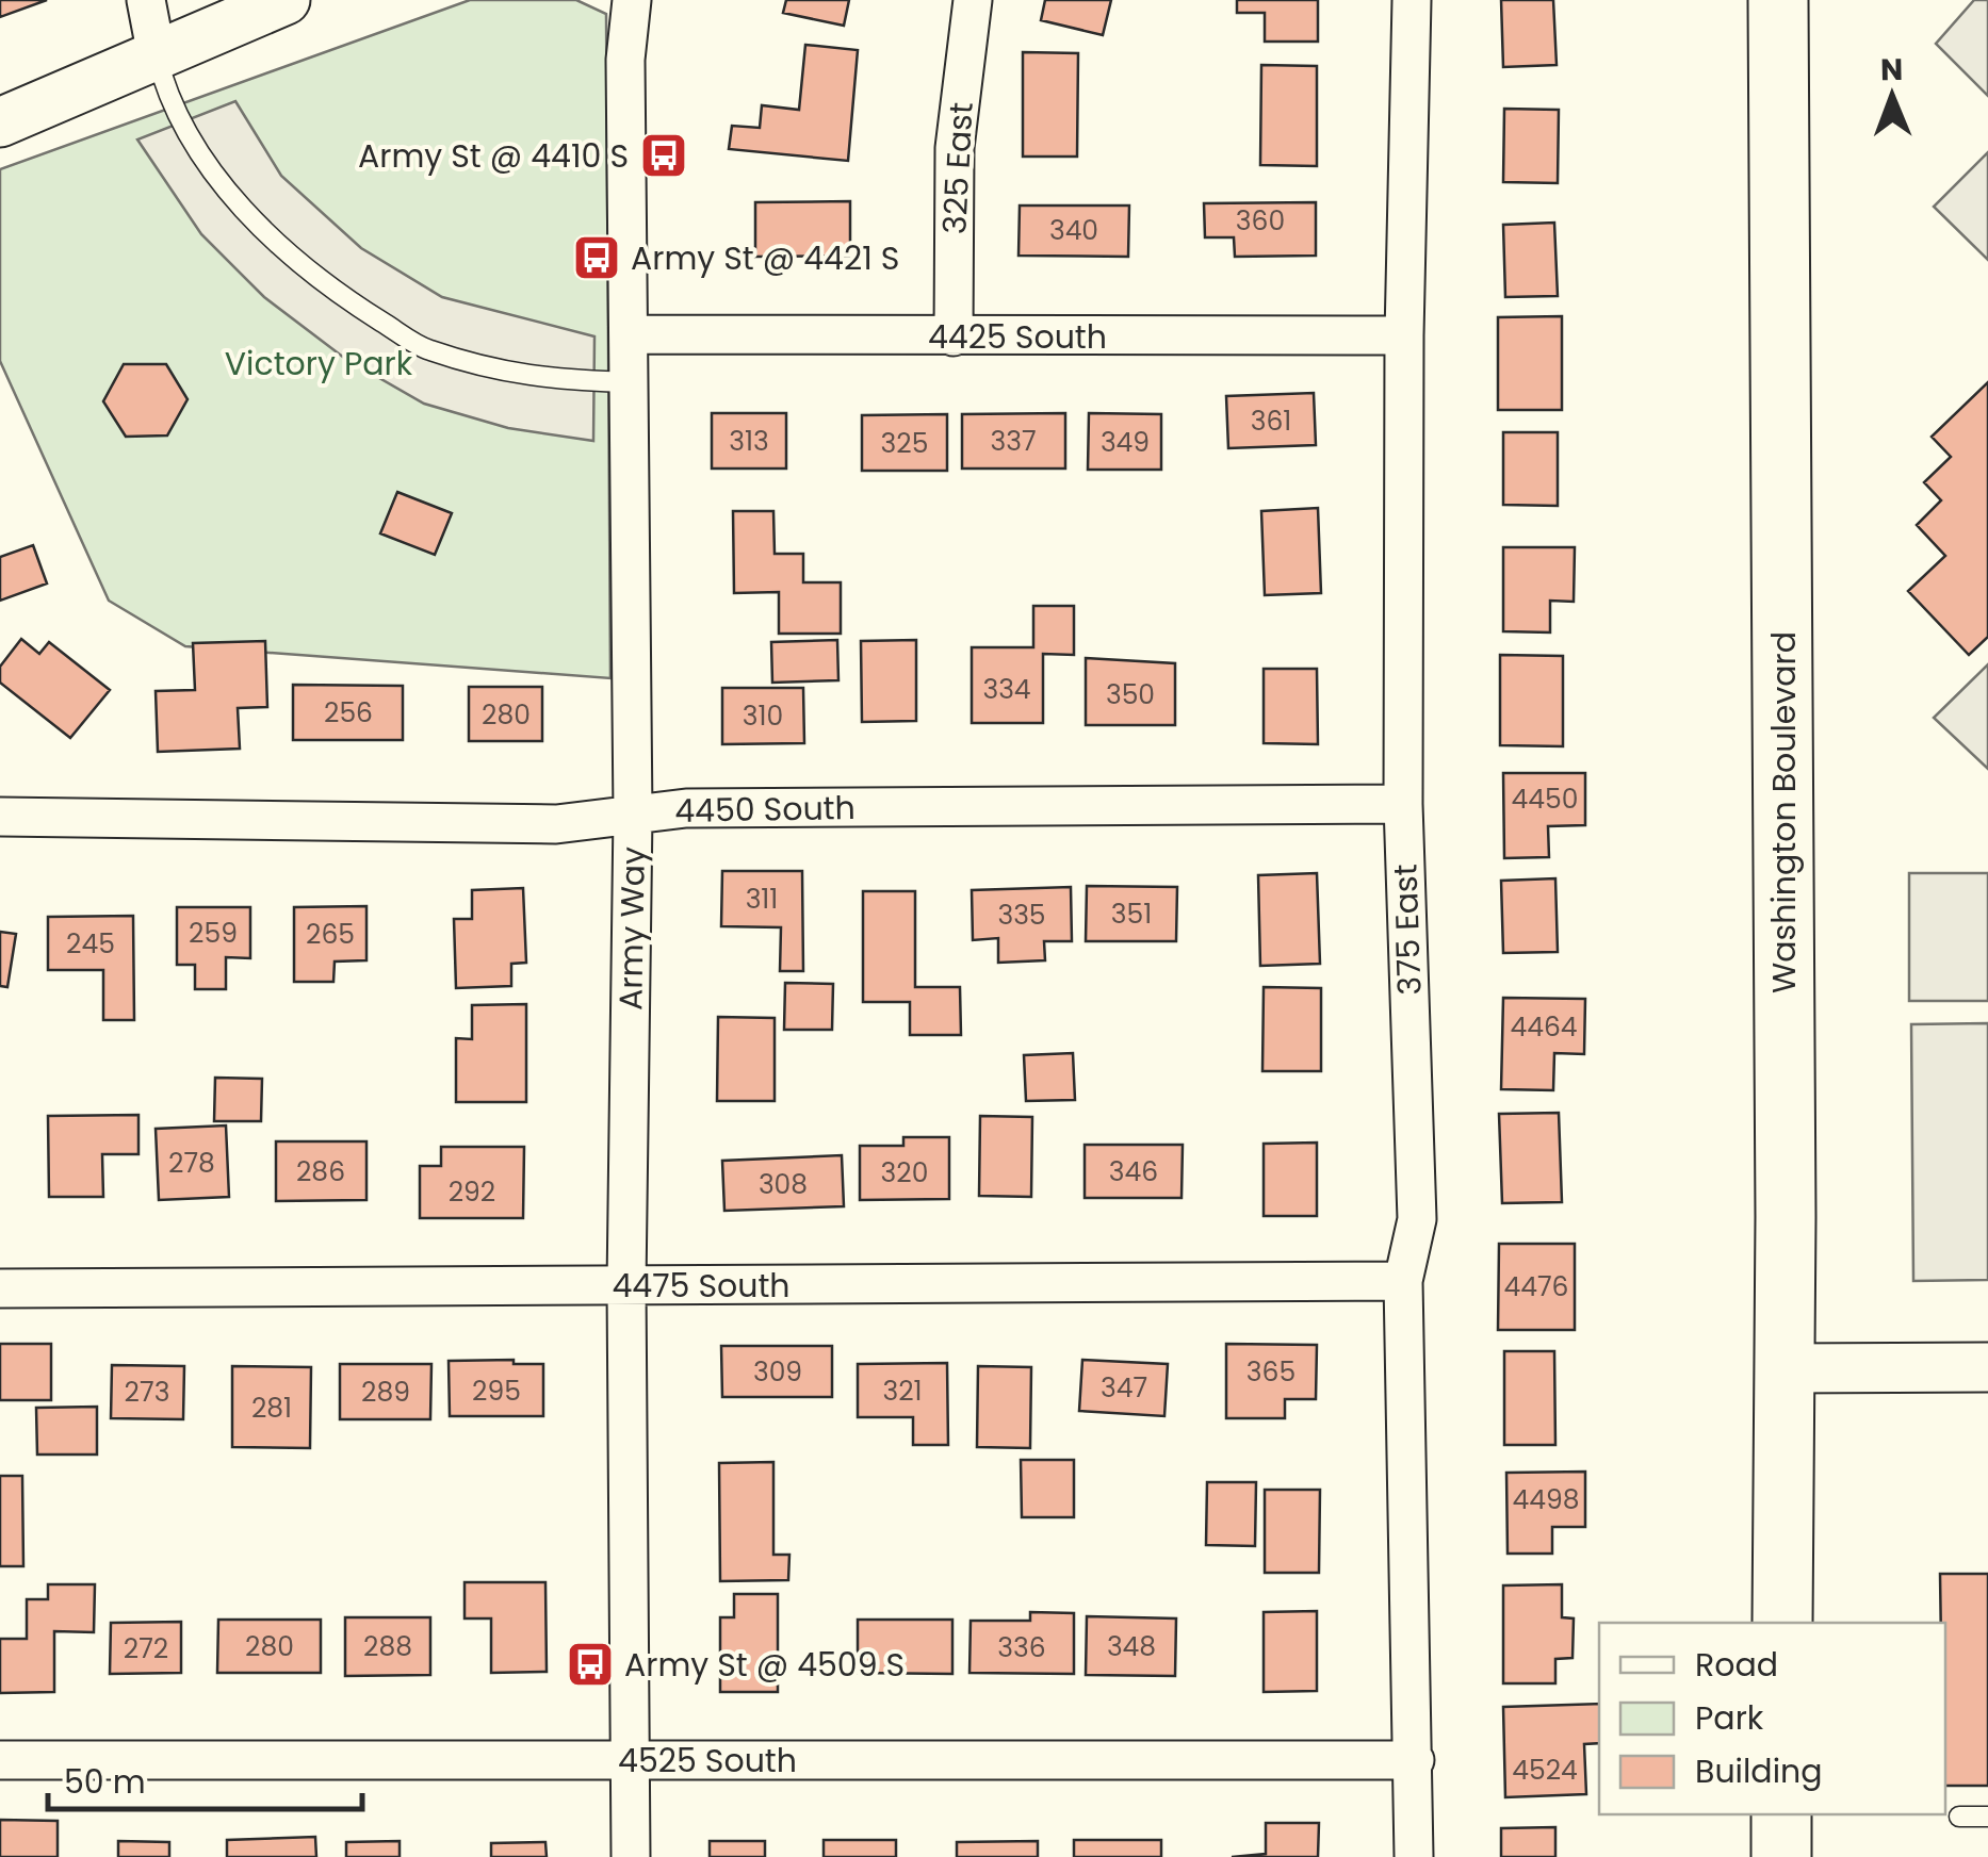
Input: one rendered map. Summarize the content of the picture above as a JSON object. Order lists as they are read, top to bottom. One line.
{"streets":{"main road":["Washington Boulevard"],"street":["325 East","4425 South","4450 South","Army Way","375 East","4475 South","4525 South"]},"crossings":[["325 East","4425 South"],["4425 South","Army Way"],["4425 South","375 East"],["4450 South","Army Way"],["4450 South","375 East"],["Army Way","4475 South"],["Army Way","4525 South"],["375 East","4475 South"],["375 East","4525 South"]],"parks":["Victory Park"],"places":{"bus stop":["Army St @ 4410 S","Army St @ 4421 S","Army St @ 4509 S"]},"house_numbers":["360","340","361","313","337","349","325","334","350","256","280","310","4450","311","351","335","259","265","245","4464","278","286","346","320","308","292","4476","309","365","347","295","321","273","289","281","4498","280","288","348","336","272","4524"],"legend":["Road","Park","Building"],"scale_bar":"50 m","north":"top"}
